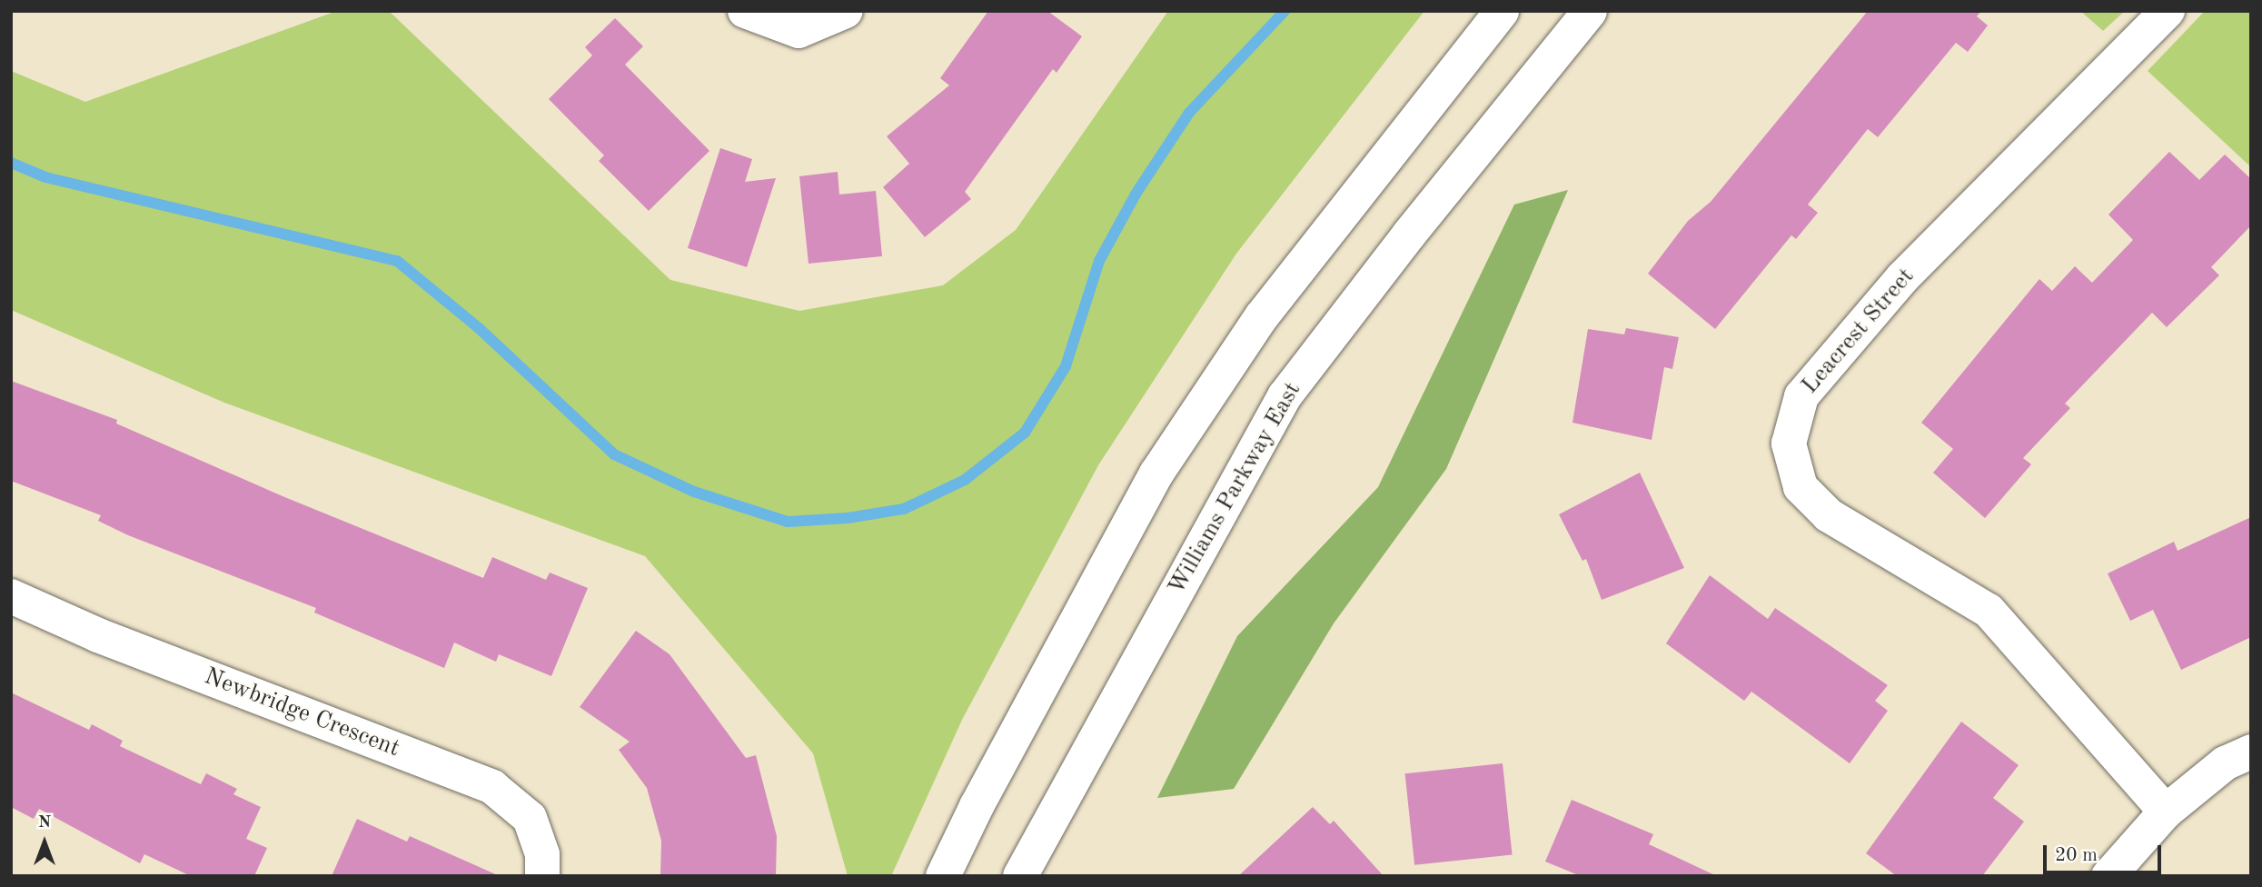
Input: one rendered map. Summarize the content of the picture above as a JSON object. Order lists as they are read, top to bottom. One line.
{"streets":{"main road":["Leacrest Street","Williams Parkway East","Newbridge Crescent"]},"scale_bar":"20 m","north":"top"}
